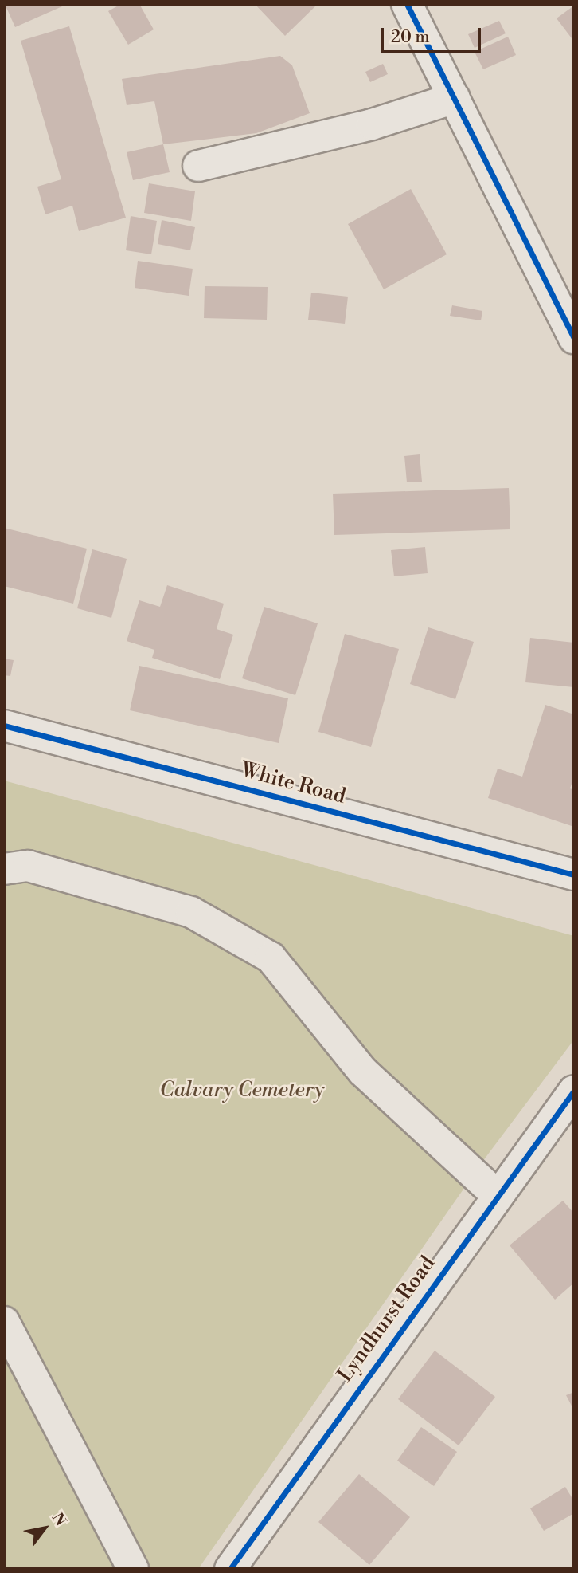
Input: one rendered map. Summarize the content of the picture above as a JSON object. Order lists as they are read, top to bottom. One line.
{"streets":{"street":["White Road","Lyndhurst Road"]},"parks":["Calvary Cemetery"],"scale_bar":"20 m","north":"top right"}
